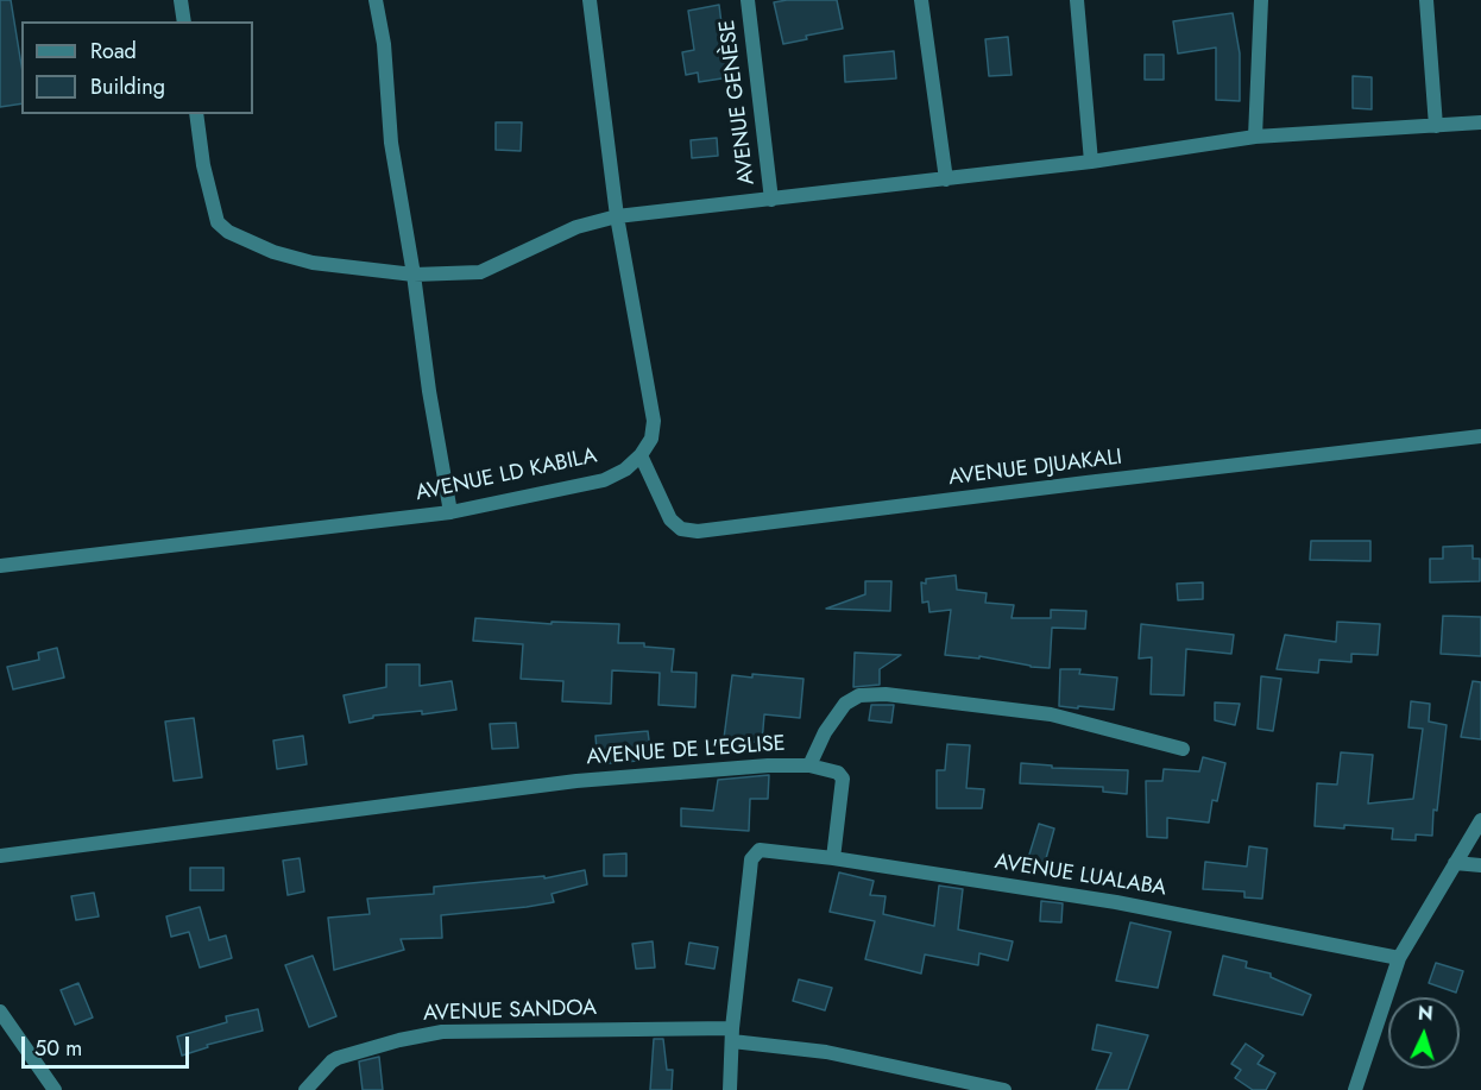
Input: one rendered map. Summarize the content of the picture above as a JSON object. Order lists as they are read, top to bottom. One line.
{"streets":{"street":["AVENUE GENÈSE","AVENUE DJUAKALI","AVENUE LD KABILA","AVENUE DE L'EGLISE","AVENUE LUALABA","AVENUE SANDOA"]},"crossings":[["AVENUE DJUAKALI","AVENUE LD KABILA"],["AVENUE DE L'EGLISE","AVENUE LUALABA"],["AVENUE LUALABA","AVENUE SANDOA"]],"legend":["Road","Building"],"scale_bar":"50 m","north":"top"}
